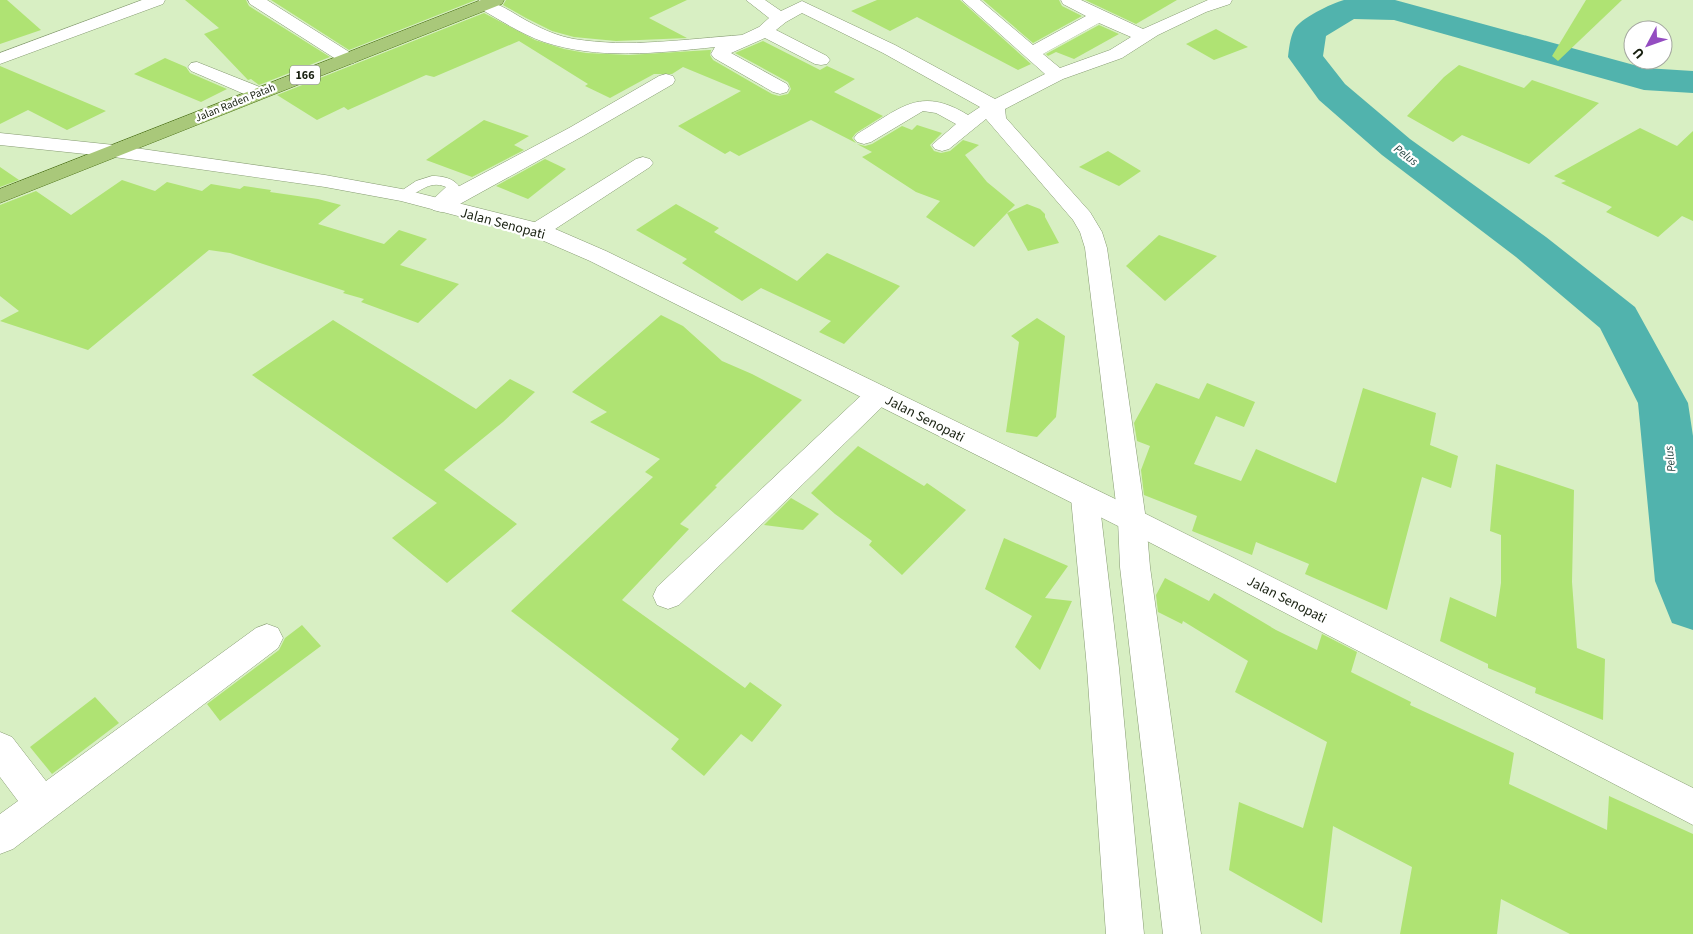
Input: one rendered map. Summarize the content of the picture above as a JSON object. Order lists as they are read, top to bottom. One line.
{"streets":{"main road":["166","Jalan Raden Patah"],"street":["Jalan Senopati"]},"crossings":[["166","Jalan Raden Patah"],["166","Jalan Senopati"],["Jalan Raden Patah","Jalan Senopati"]],"water":["Pelus"],"north":"bottom left"}
